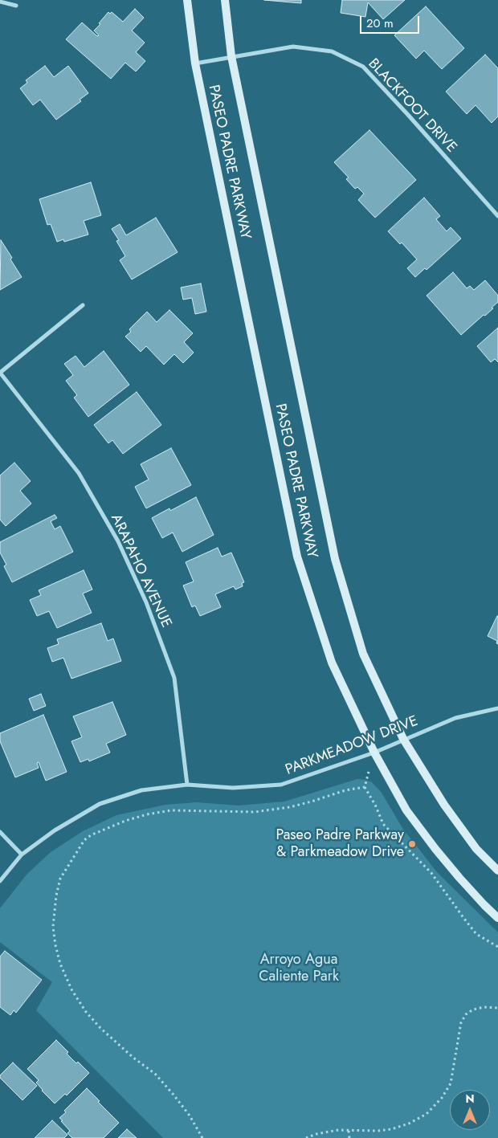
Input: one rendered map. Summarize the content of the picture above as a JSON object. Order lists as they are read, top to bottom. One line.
{"streets":{"main road":["PASEO PADRE PARKWAY"],"street":["BLACKFOOT DRIVE","ARAPAHO AVENUE","PARKMEADOW DRIVE"]},"crossings":[["BLACKFOOT DRIVE","PASEO PADRE PARKWAY"],["PASEO PADRE PARKWAY","PARKMEADOW DRIVE"],["ARAPAHO AVENUE","PARKMEADOW DRIVE"]],"parks":["Arroyo Agua Caliente Park"],"places":["Paseo Padre Parkway & Parkmeadow Drive"],"scale_bar":"20 m","north":"top"}
